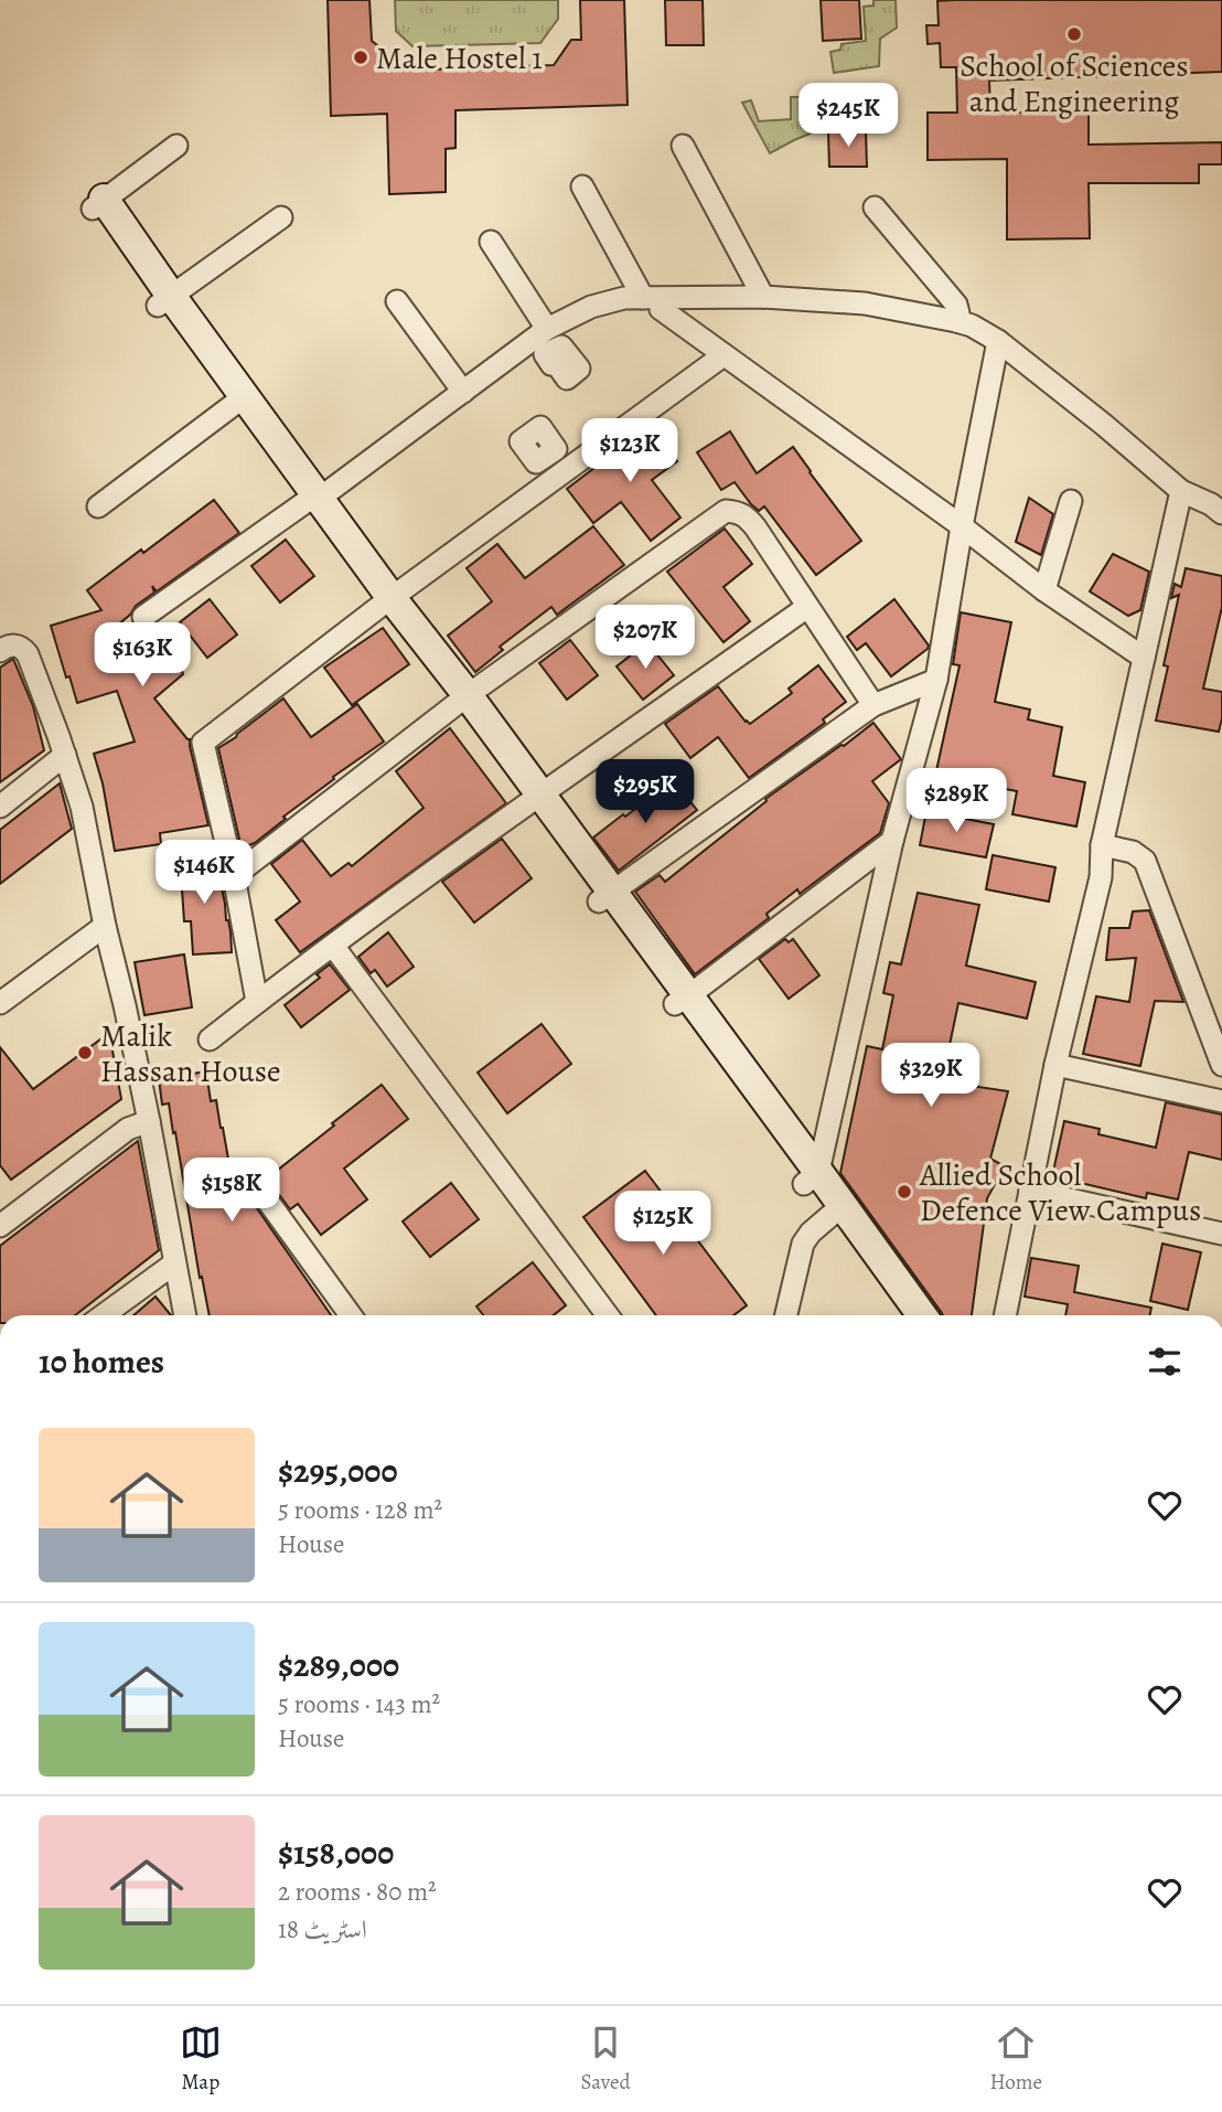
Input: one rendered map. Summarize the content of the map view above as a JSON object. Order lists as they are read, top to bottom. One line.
{"places":["School of Sciences and Engineering","Male Hostel 1","Malik Hassan House","Allied School Defence View Campus"],"page":{"price":["$245K","$123K","$207K","$163K","$295K","$289K","$146K","$329K","$158K","$125K"],"heading":"10 homes","list":[{"name":"$295,000","note":"5 rooms · 128 m² · House"},{"name":"$289,000","note":"5 rooms · 143 m² · House"},{"name":"$158,000","note":"2 rooms · 80 m² · اسٹریٹ 18"}],"tabs":["Map","Saved","Home"]}}
